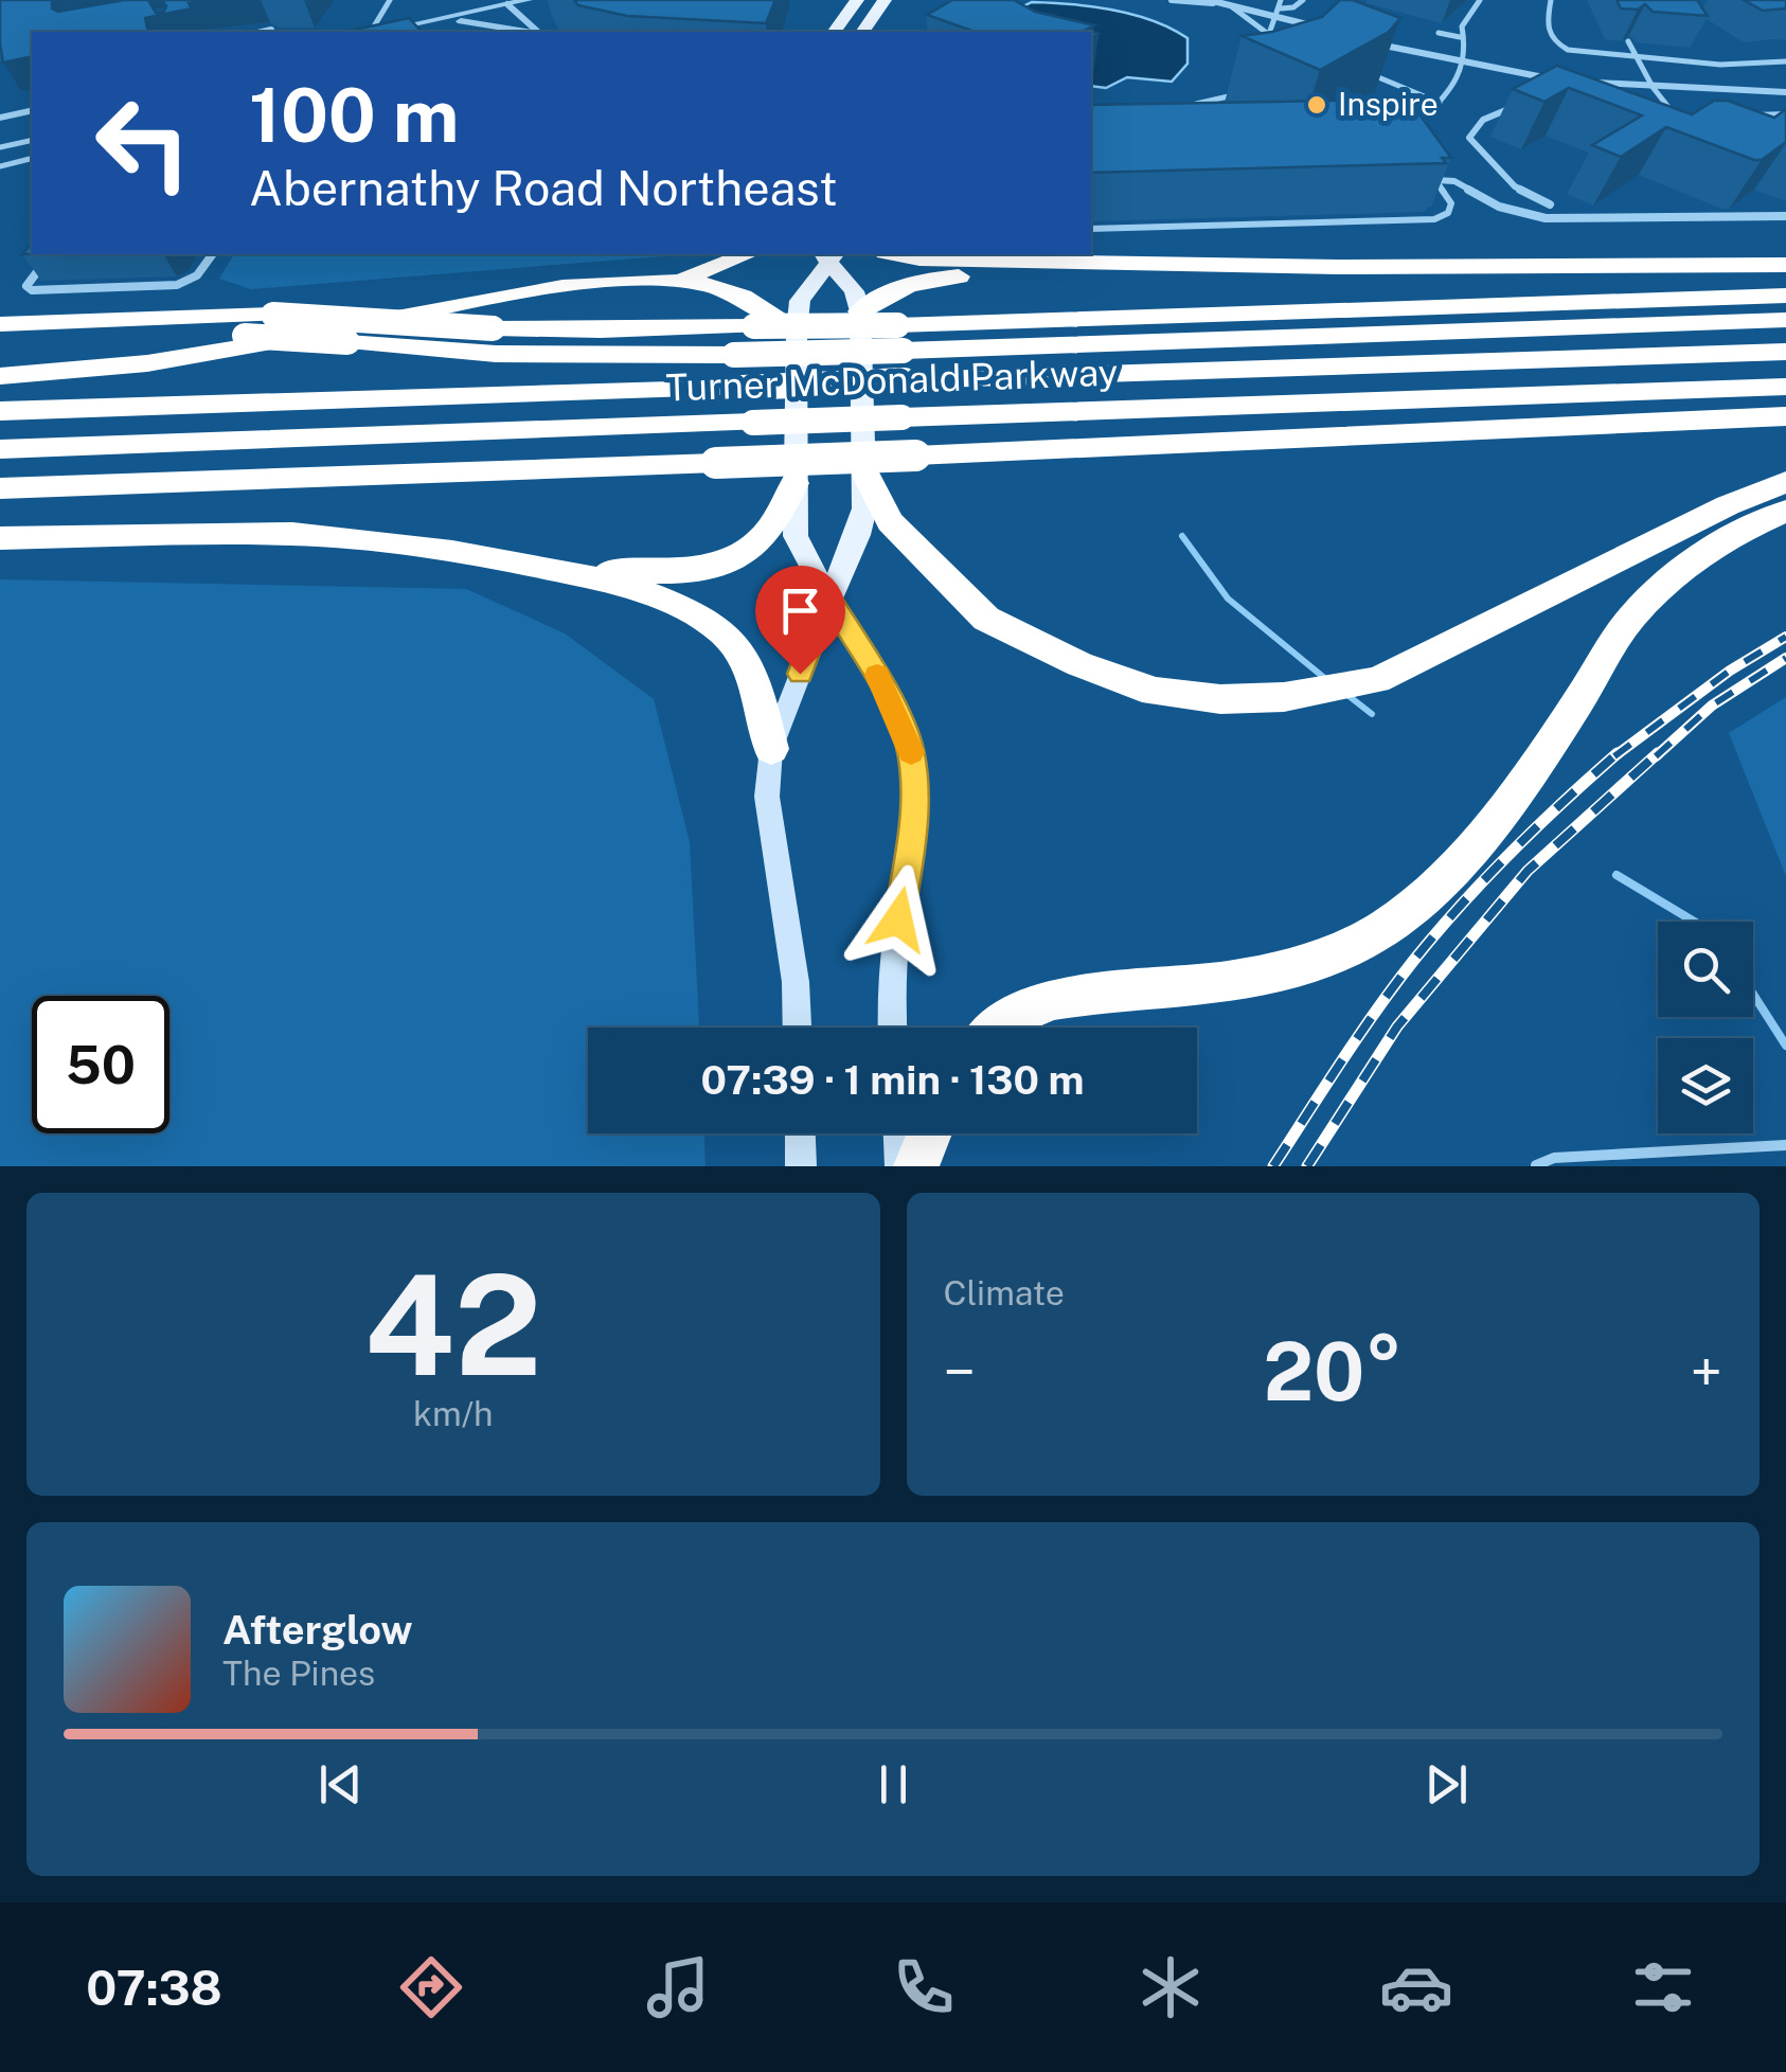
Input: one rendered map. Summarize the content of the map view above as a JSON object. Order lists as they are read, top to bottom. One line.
{"streets":{"highway":["Turner McDonald Parkway"]},"places":["Inspire"],"page":{"turn":["100 m","Abernathy Road Northeast"],"limit":"50","trip":"07:39 · 1 min · 130 m","tile":[["42","km/h"],"Climate"],"heat":["−","20°","+"],"song":["Afterglow","The Pines"],"tabs":"07:38"}}
